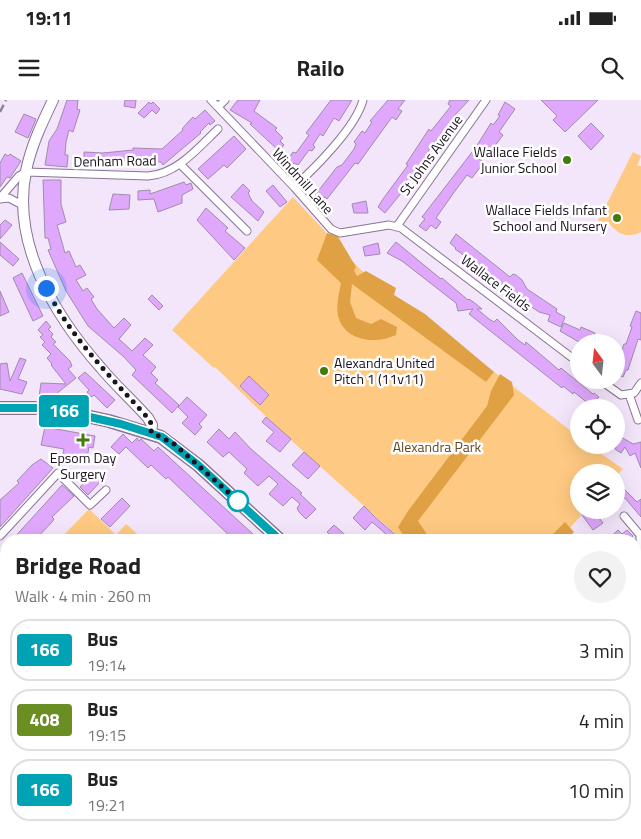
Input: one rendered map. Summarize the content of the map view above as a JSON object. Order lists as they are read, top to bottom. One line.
{"streets":{"street":["St Johns Avenue","Denham Road","Windmill Lane","Wallace Fields"]},"crossings":[["St Johns Avenue","Windmill Lane"],["St Johns Avenue","Wallace Fields"],["Windmill Lane","Wallace Fields"]],"parks":["Alexandra Park"],"places":{"other":["Wallace Fields Junior School","Wallace Fields Infant School and Nursery","Alexandra United Pitch 1 (11v11)"],"health":["Epsom Day Surgery"]},"lines":["bus line 166"],"north":"top","page":{"status":"19:11","header":"Railo","on_map":"166","heading":["Bridge Road","Walk · 4 min · 260 m"],"list":[{"mark":"166","name":"Bus","note":"19:14","value":"3 min"},{"mark":"408","name":"Bus","note":"19:15","value":"4 min"},{"mark":"166","name":"Bus","note":"19:21","value":"10 min"}]}}
